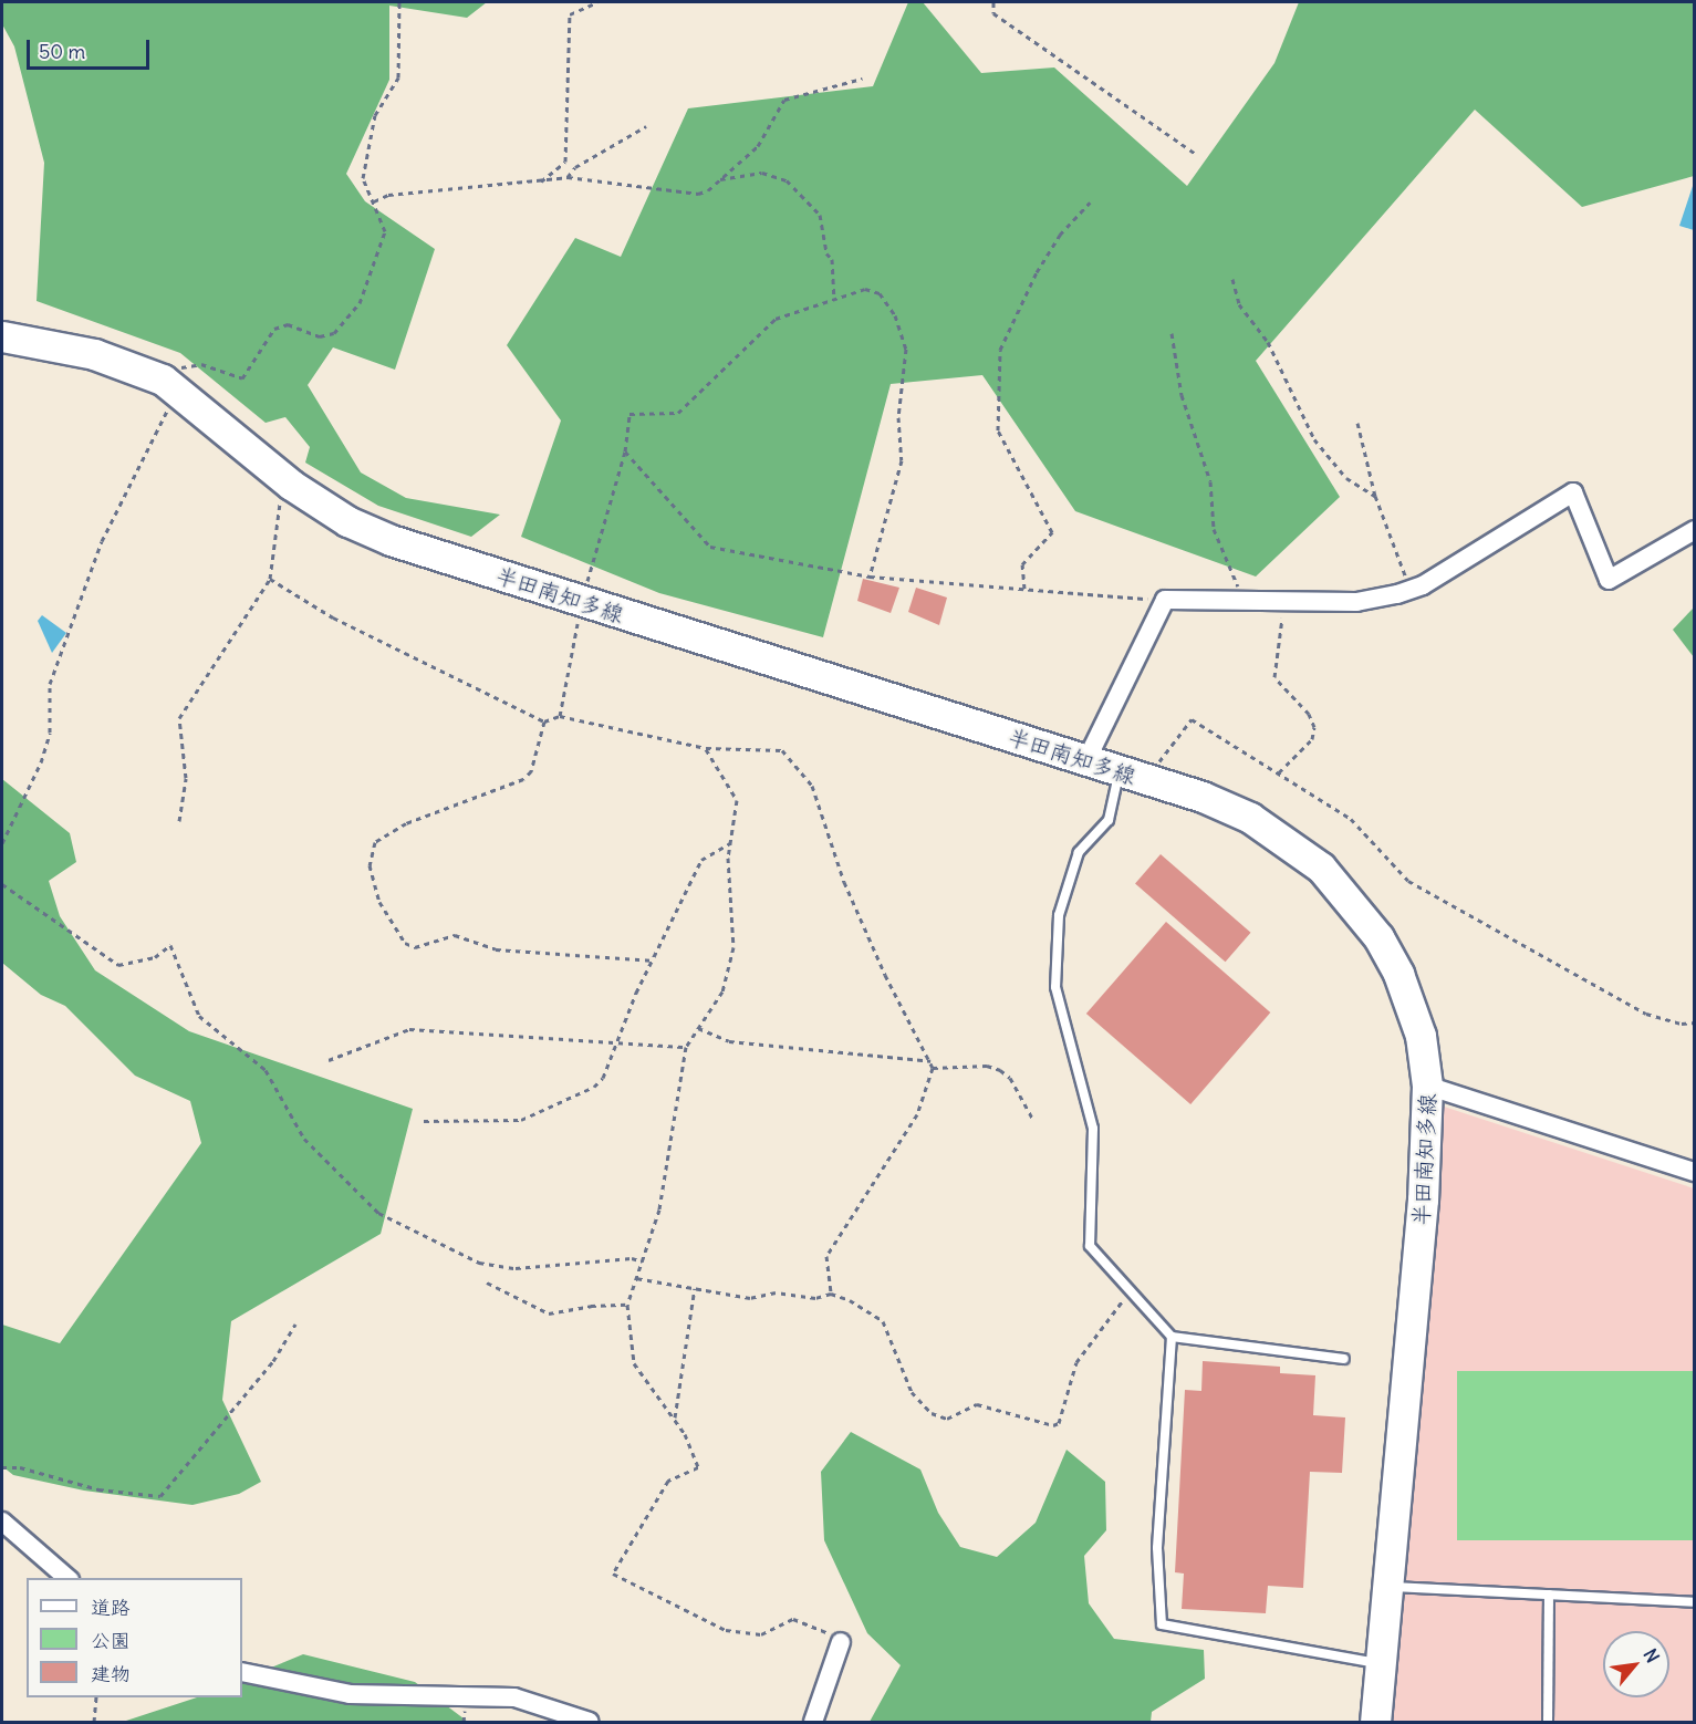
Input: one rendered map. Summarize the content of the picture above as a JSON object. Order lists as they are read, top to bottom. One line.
{"streets":{"main road":["半田南知多線"]},"legend":["道路","公園","建物"],"scale_bar":"50 m","north":"top right"}
